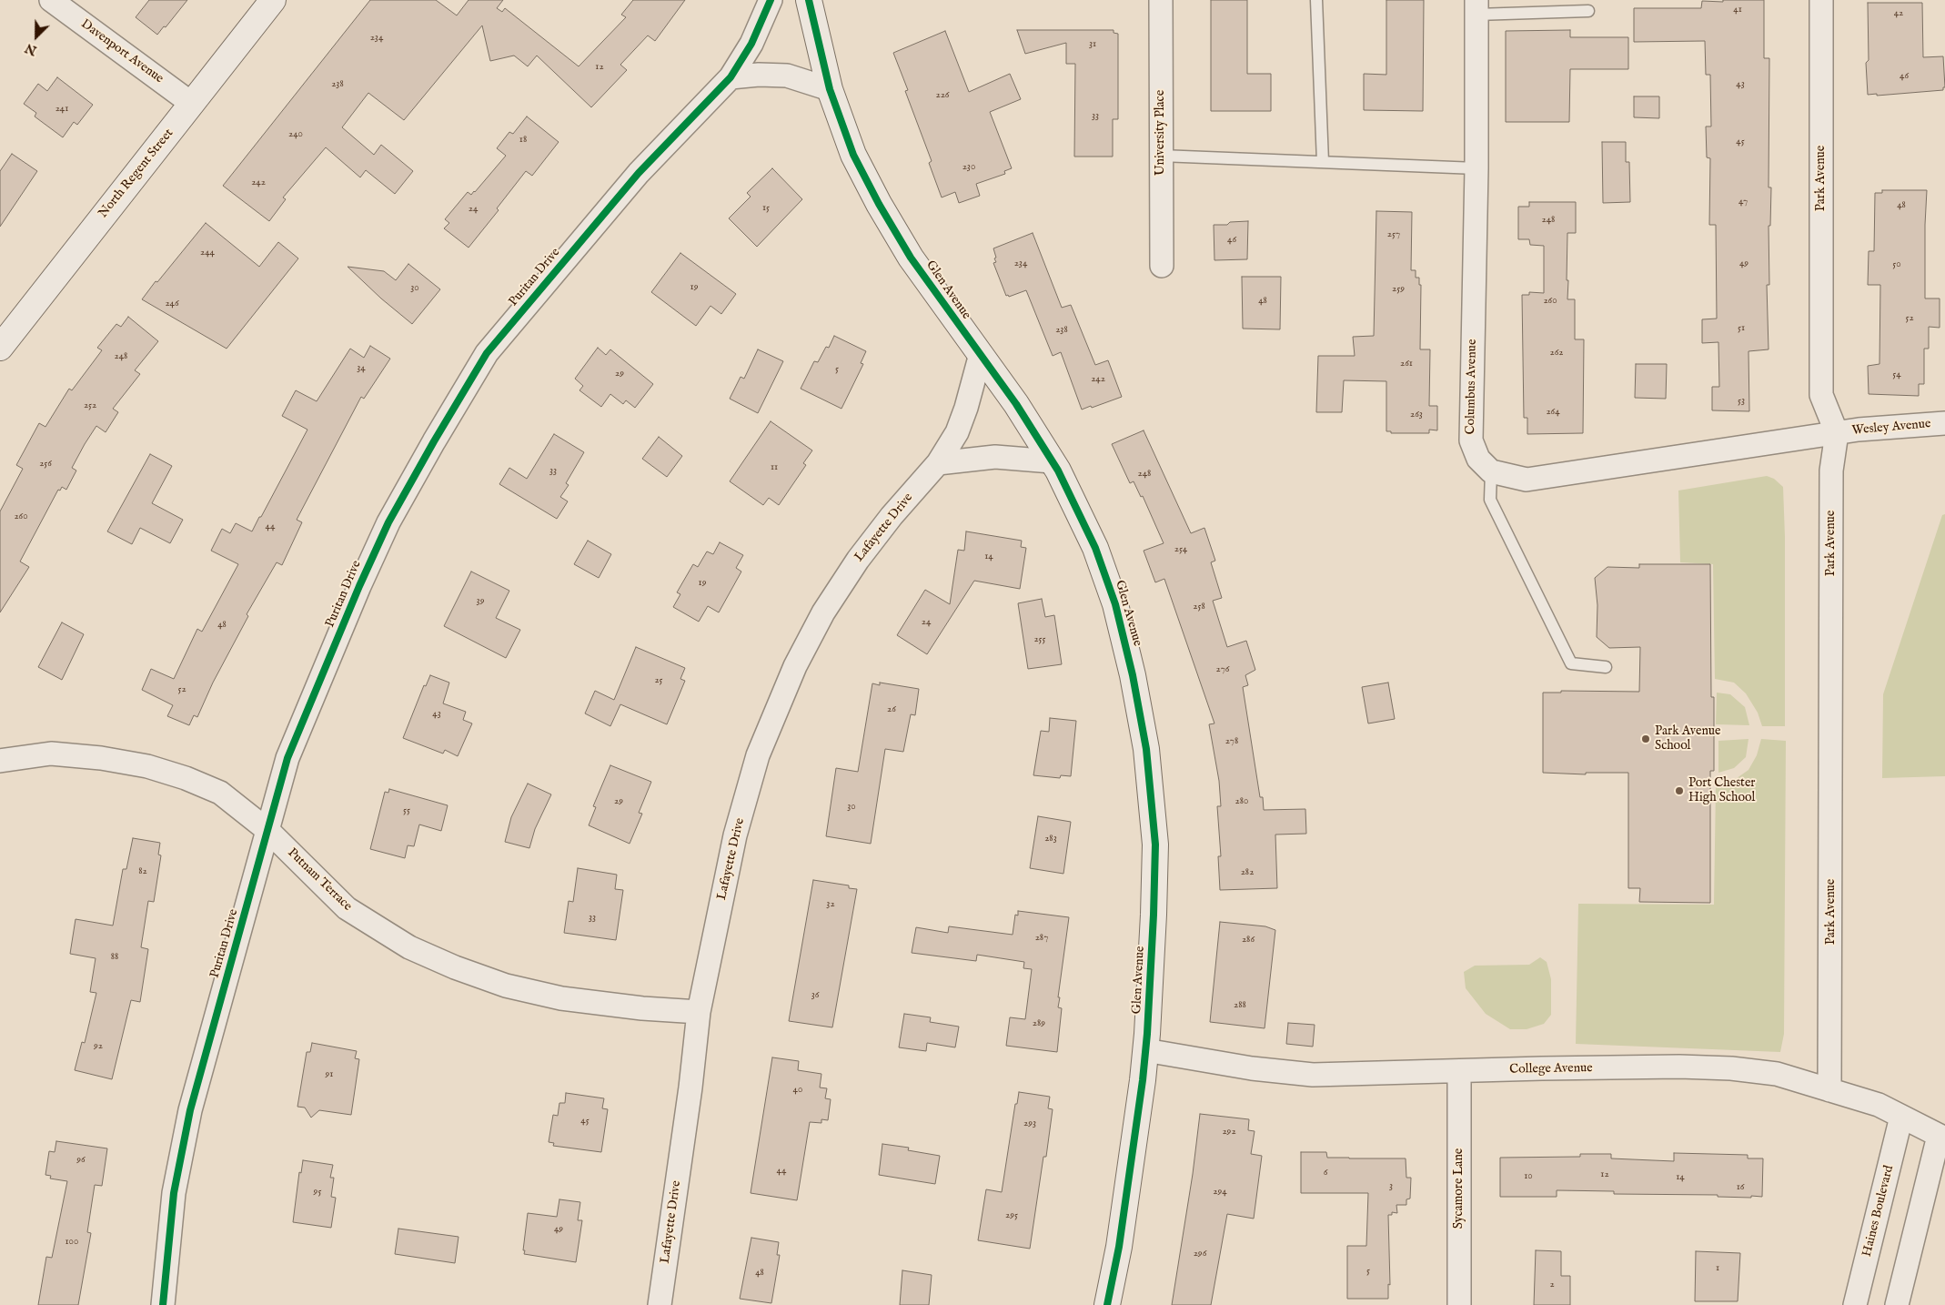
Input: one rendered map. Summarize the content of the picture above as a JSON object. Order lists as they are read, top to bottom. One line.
{"streets":{"street":["Davenport Avenue","University Place","North Regent Street","Park Avenue","Puritan Drive","Glen Avenue","Columbus Avenue","Wesley Avenue","Lafayette Drive","Putnam Terrace","College Avenue","Sycamore Lane","Haines Boulevard"]},"crossings":[["Davenport Avenue","North Regent Street"],["Park Avenue","Wesley Avenue"],["Park Avenue","College Avenue"],["Puritan Drive","Putnam Terrace"],["Glen Avenue","Lafayette Drive"],["Glen Avenue","College Avenue"],["Lafayette Drive","Putnam Terrace"],["College Avenue","Sycamore Lane"],["College Avenue","Haines Boulevard"]],"places":["Park Avenue School","Port Chester High School"],"house_numbers":["41","42","234","31","12","46","238","43","226","241","33","240","18","45","230","242","47","48","15","24","248","257","46","244","234","49","50","19","30","259","48","260","246","52","51","238","262","248","261","34","5","29","54","242","53","252","264","263","256","11","33","248","260","44","254","14","19","39","258","24","48","255","276","25","52","26","43","278","29","280","30","55","283","82","282","32","33","287","286","88","36","288","289","92","91","40","45","293","292","96","44","6","12","10","14","3","16","95","294","295","49","100","296","1","5","48","2"],"north":"bottom left"}
